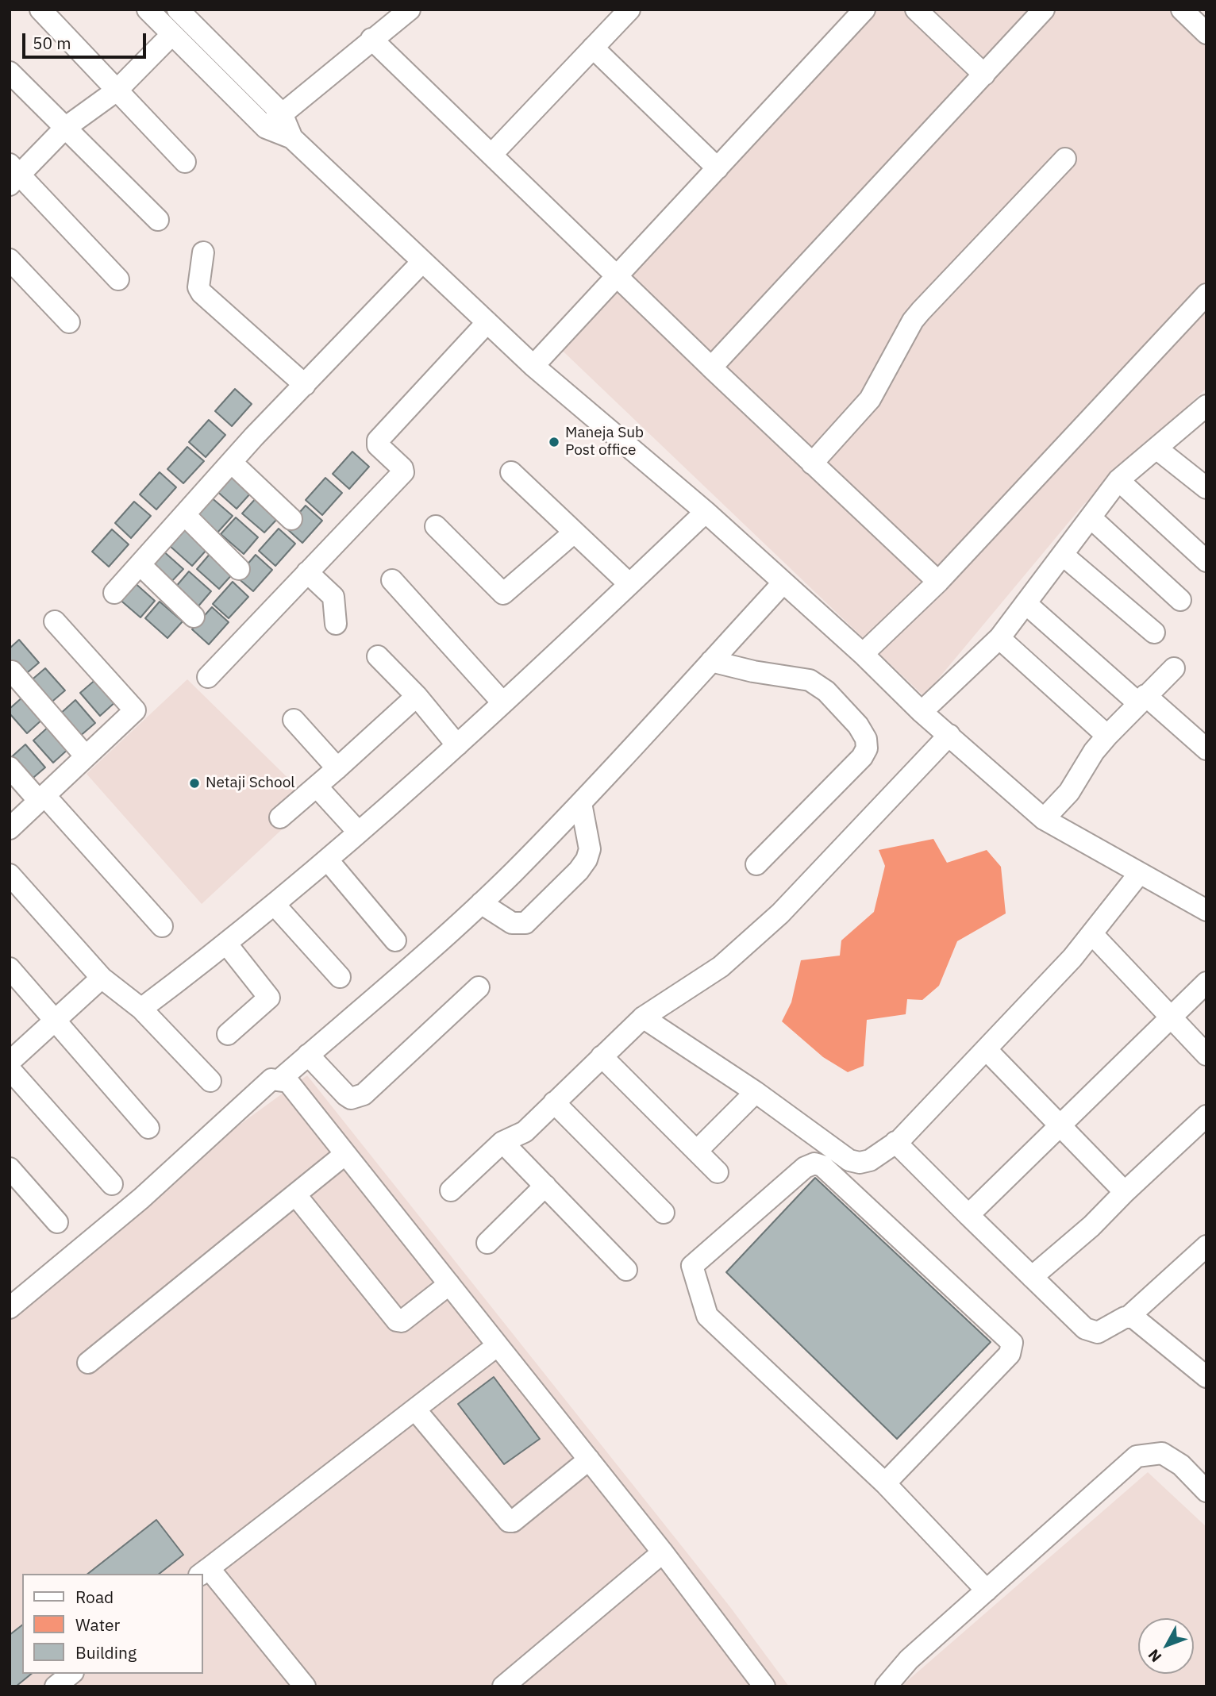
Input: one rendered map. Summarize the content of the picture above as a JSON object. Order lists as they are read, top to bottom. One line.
{"places":["Maneja Sub Post office","Netaji School"],"legend":["Road","Water","Building"],"scale_bar":"50 m","north":"bottom left"}
